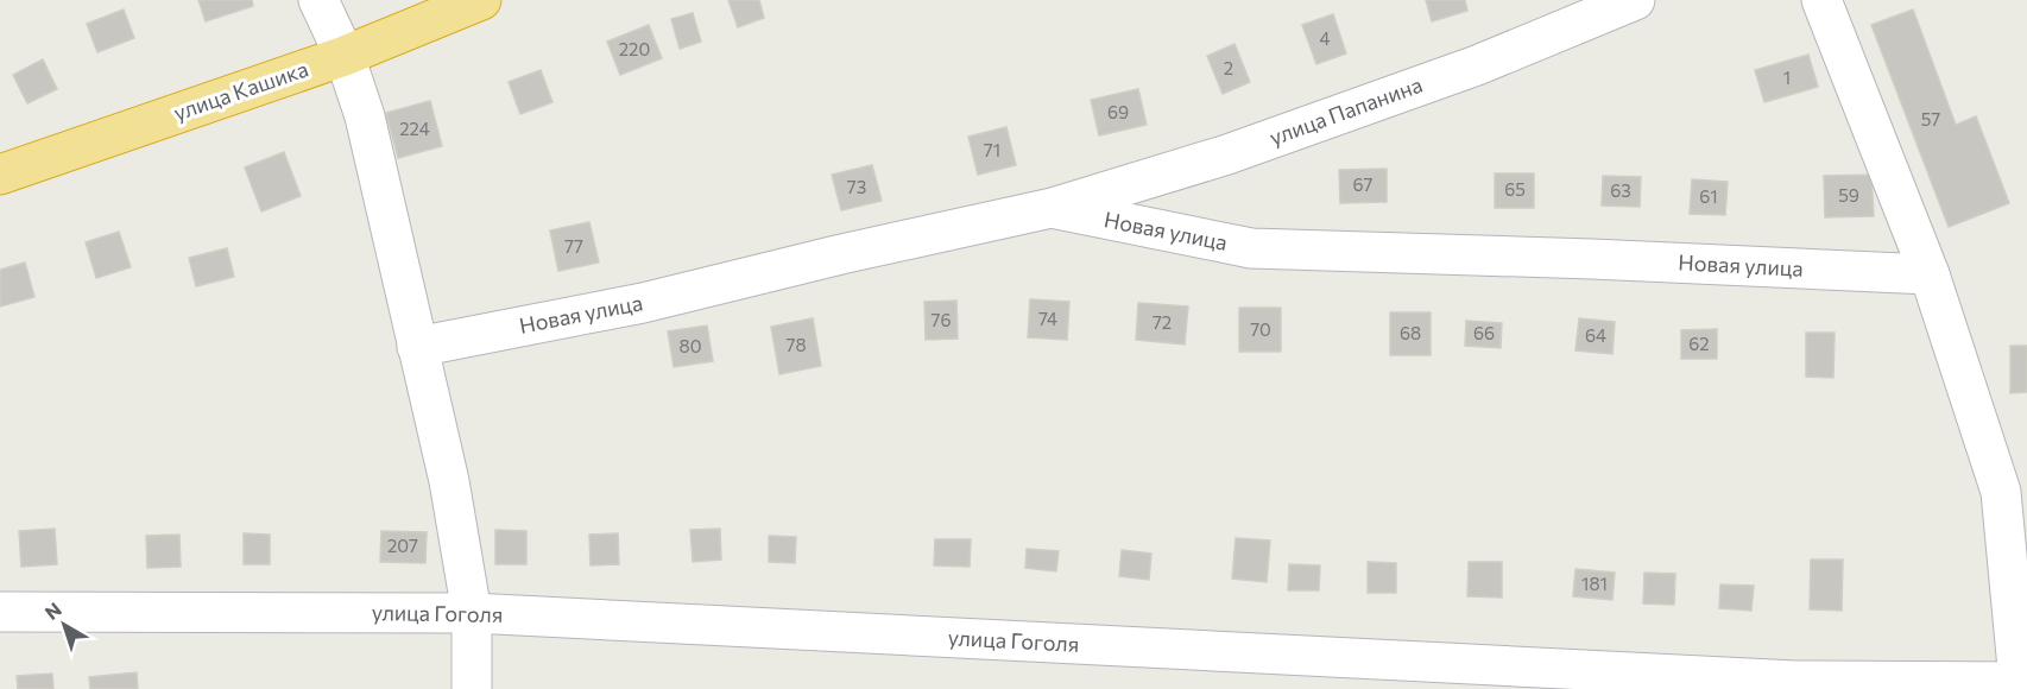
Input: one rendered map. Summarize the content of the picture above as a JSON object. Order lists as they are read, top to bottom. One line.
{"streets":{"highway":["улица Кашика"],"street":["улица Папанина","Новая улица","улица Гоголя"]},"crossings":[["улица Папанина","Новая улица"]],"house_numbers":["4","220","2","1","69","57","224","71","67","73","65","63","59","61","77","74","76","72","70","68","66","64","62","78","80","207","181"],"north":"top left"}
